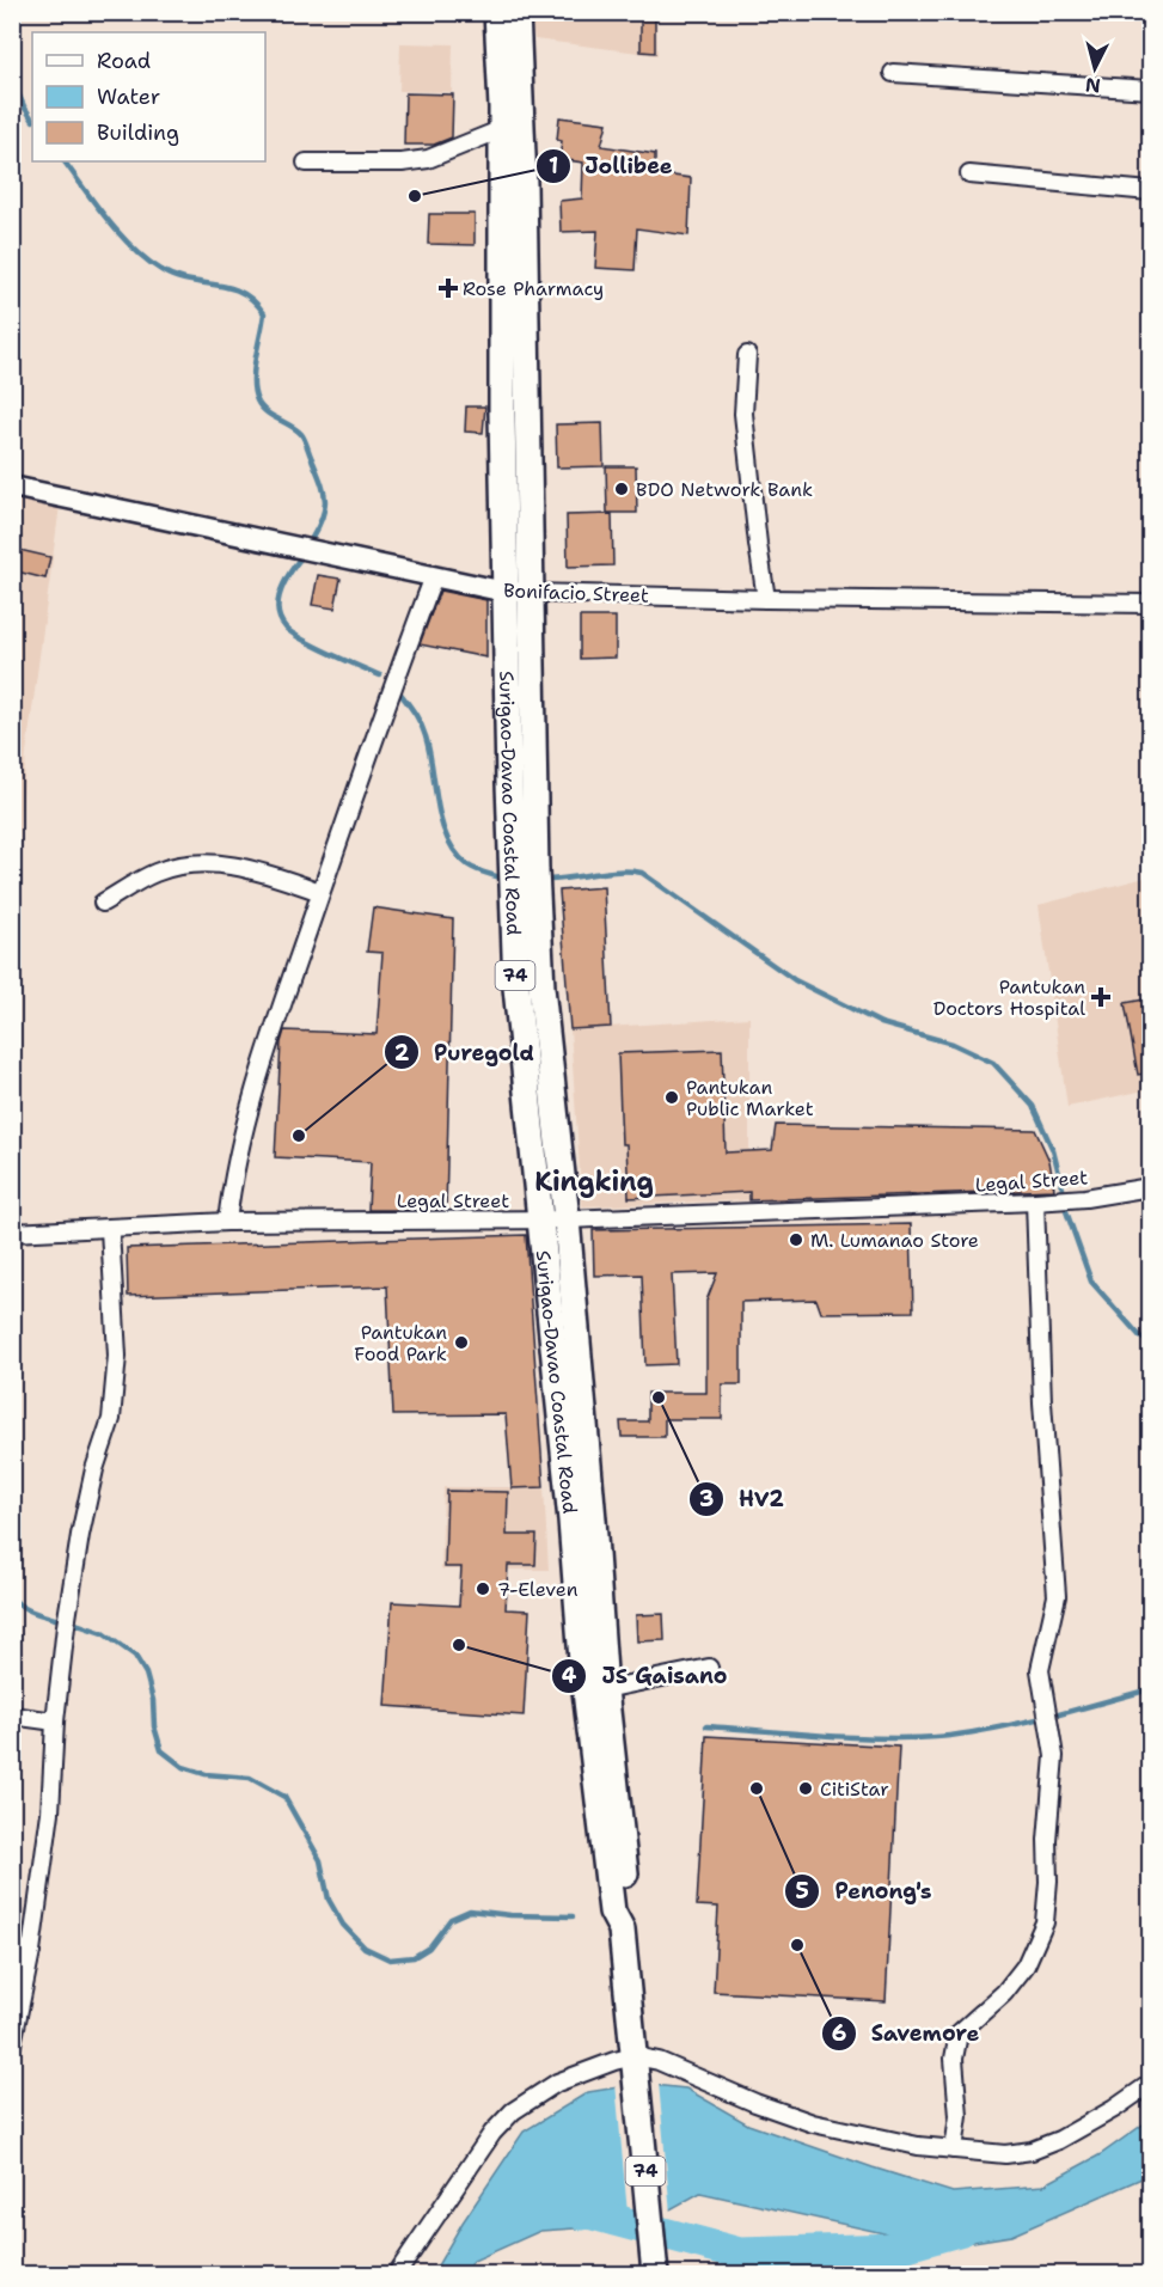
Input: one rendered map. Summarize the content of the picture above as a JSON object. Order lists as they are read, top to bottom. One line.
{"streets":{"highway":["Surigao-Davao Coastal Road","74"],"street":["Bonifacio Street","Legal Street"]},"crossings":[["Bonifacio Street","Surigao-Davao Coastal Road"],["Surigao-Davao Coastal Road","Legal Street"]],"districts":["Kingking"],"places":{"other":["Jollibee","BDO Network Bank","Pantukan Public Market","Puregold","M. Lumanao Store","Pantukan Food Park","HV2","7-Eleven","JS Gaisano","Penong's","CitiStar","Savemore"],"health":["Rose Pharmacy","Pantukan Doctors Hospital"]},"legend":["Road","Water","Building"],"north":"bottom"}
